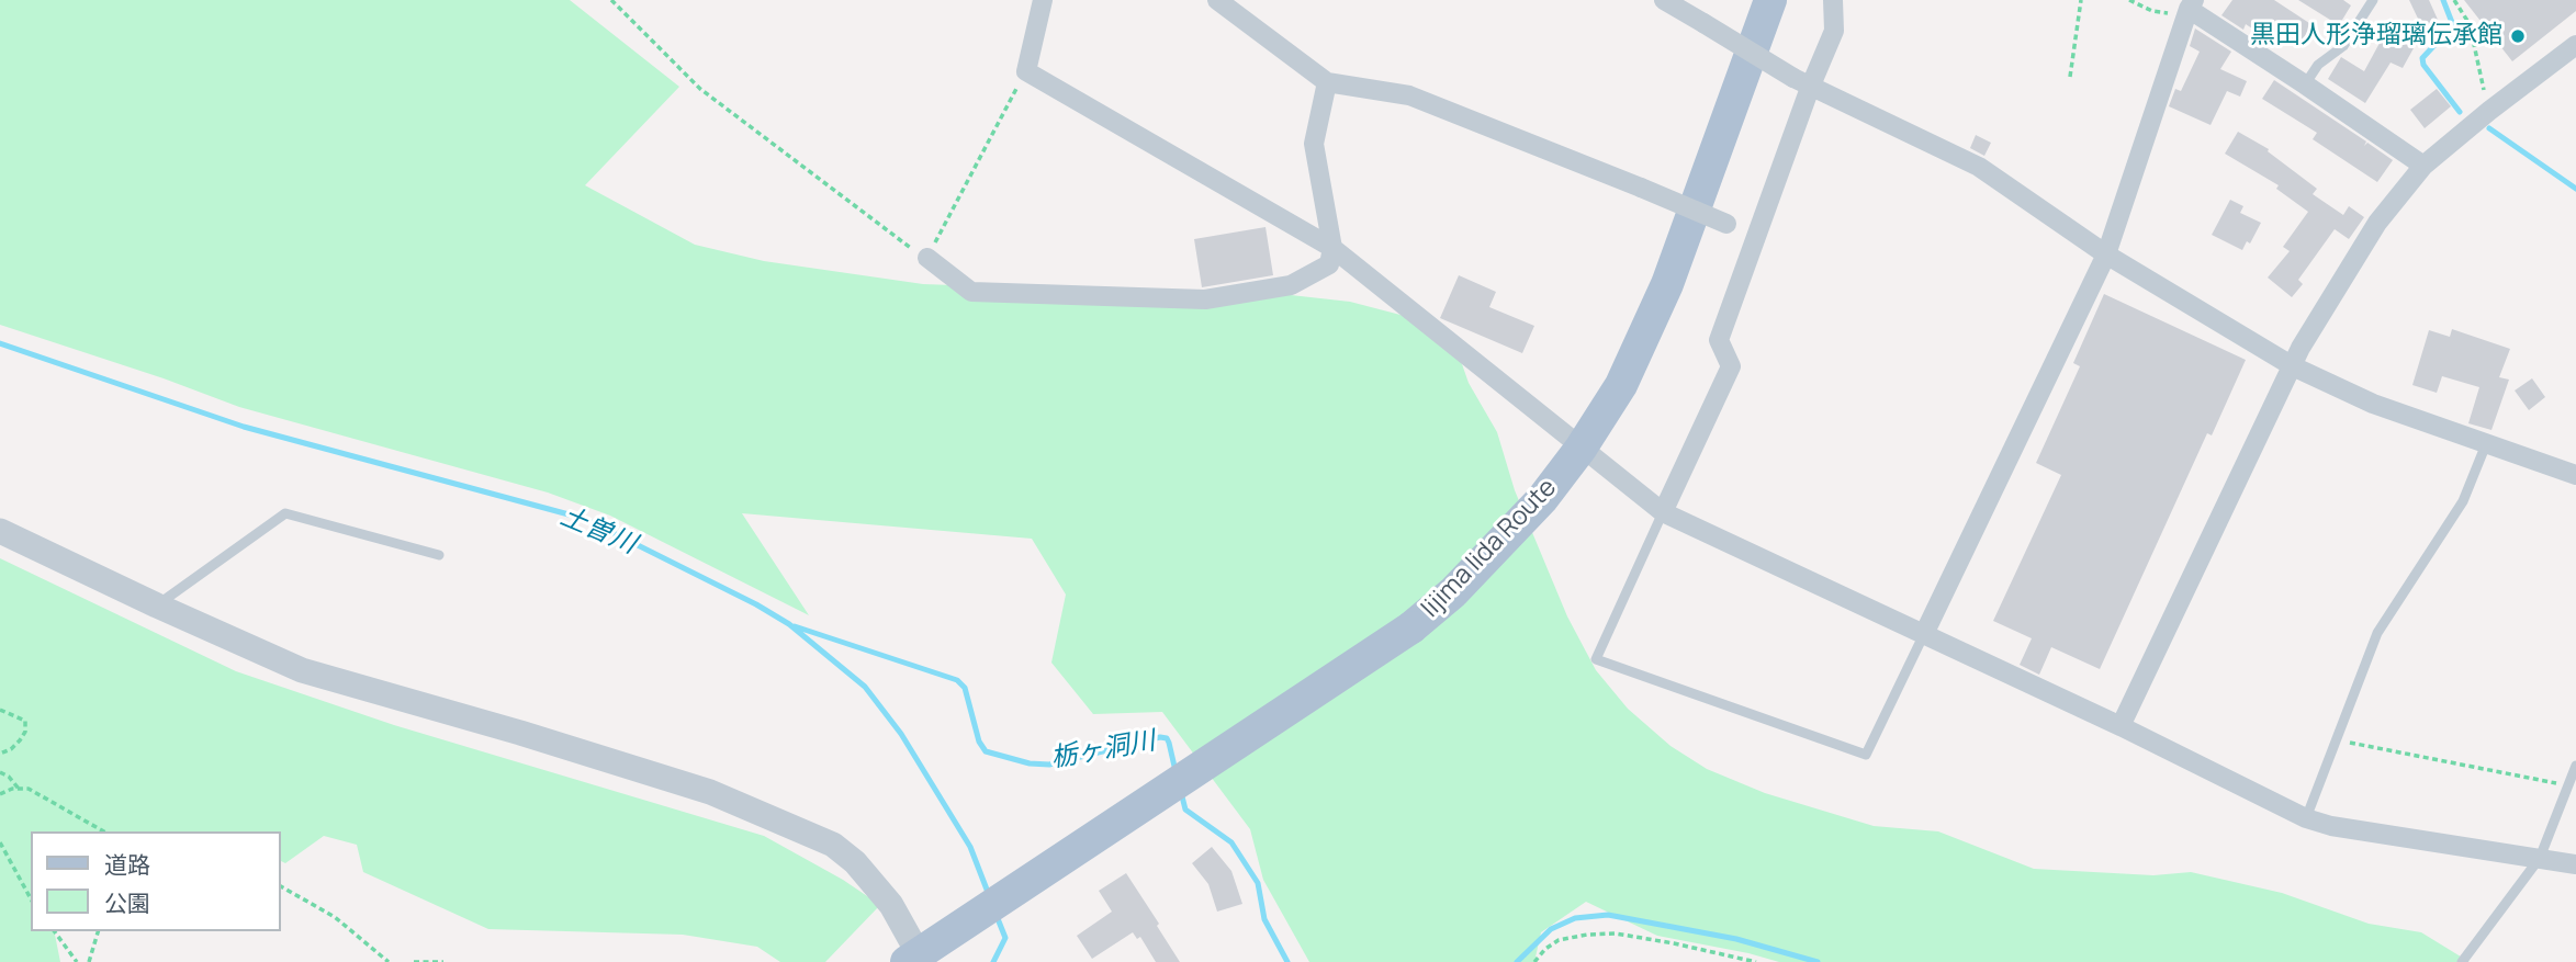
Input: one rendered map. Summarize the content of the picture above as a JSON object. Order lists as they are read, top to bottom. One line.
{"streets":{"main road":["Iijima Iida Route"]},"water":["土曽川","栃ヶ洞川"],"places":["黒田人形浄瑠璃伝承館"],"legend":["道路","公園"]}
